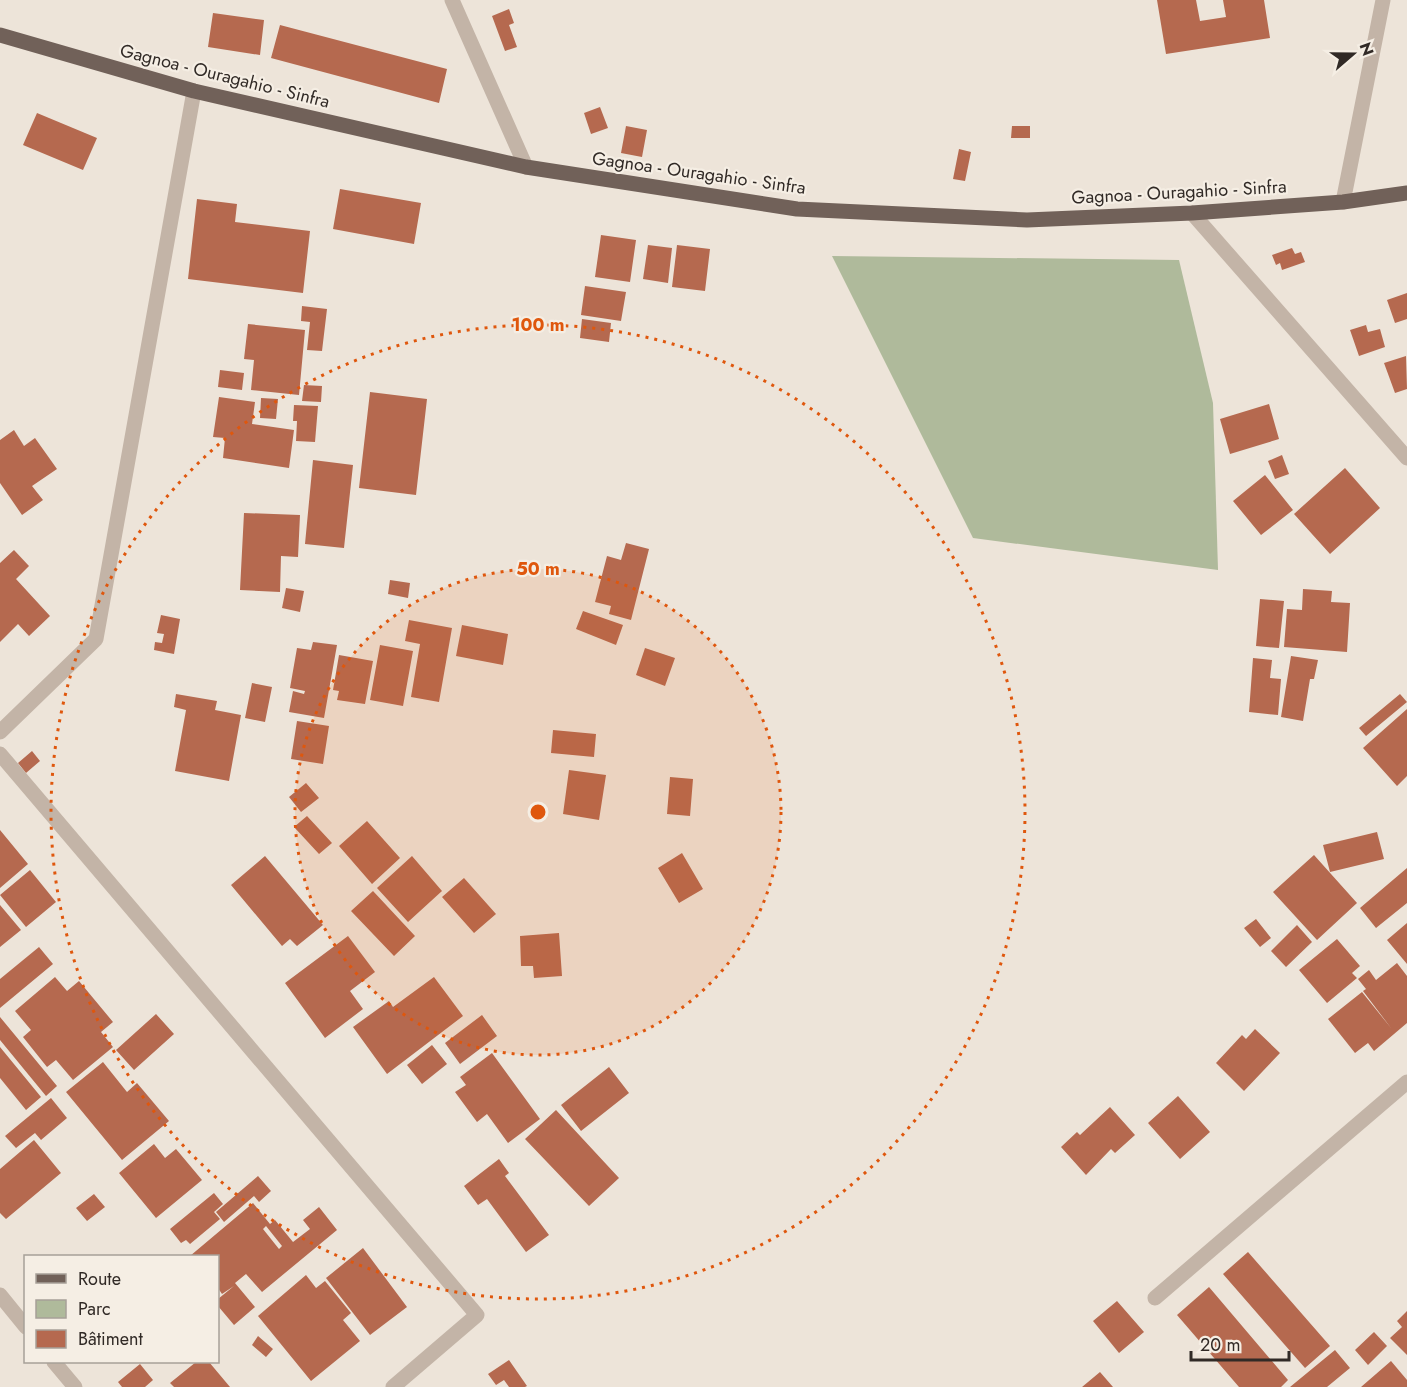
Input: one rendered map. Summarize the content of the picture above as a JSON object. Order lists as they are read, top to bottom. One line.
{"streets":{"main road":["Gagnoa - Ouragahio - Sinfra"]},"legend":["Route","Parc","Bâtiment"],"scale_bar":"20 m","north":"right","rings":["100 m","50 m"]}
